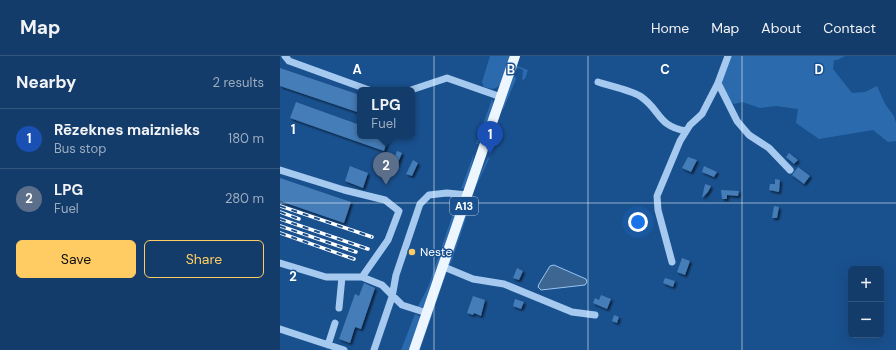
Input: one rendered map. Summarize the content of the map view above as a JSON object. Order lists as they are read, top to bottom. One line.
{"streets":{"main road":["A13"]},"places":["Neste"],"page":{"header":"Map","nav":["Home","Map","About","Contact"],"heading":["Nearby","2 results"],"popup":["LPG","Fuel"],"list":[{"mark":"1","name":"Rēzeknes maiznieks","note":"Bus stop","value":"180 m"},{"mark":"2","name":"LPG","note":"Fuel","value":"280 m"}],"pins":["1","2"],"buttons":["Save","Share"],"map_buttons":["+","−"]},"grid":{"columns":["A","B","C","D"],"rows":["1","2"]}}
